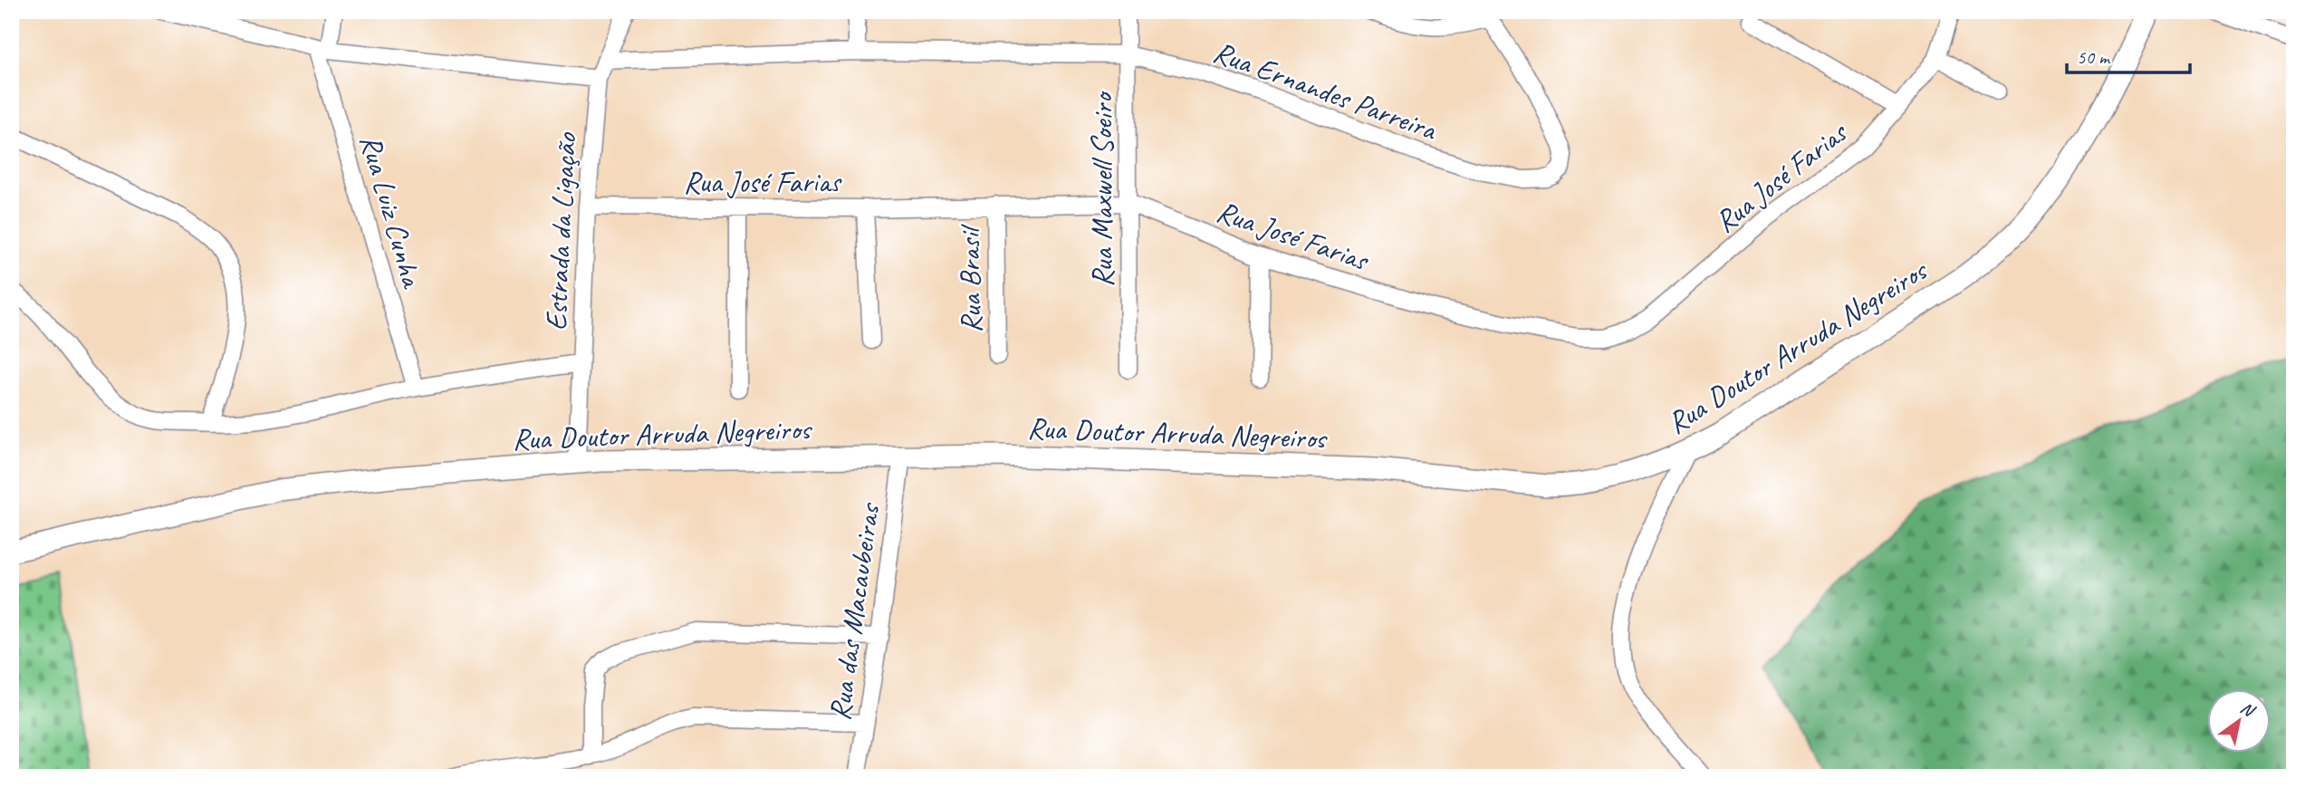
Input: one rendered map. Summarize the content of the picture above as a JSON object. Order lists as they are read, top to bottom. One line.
{"streets":{"street":["Rua Ernandes Parreira","Rua José Farias","Rua Maxwell Soeiro","Rua Luiz Cunha","Estrada da Ligação","Rua Brasil","Rua Doutor Arruda Negreiros","Rua das Macaubeiras"]},"crossings":[["Rua Ernandes Parreira","Rua Maxwell Soeiro"],["Rua Ernandes Parreira","Estrada da Ligação"],["Rua José Farias","Rua Maxwell Soeiro"],["Rua José Farias","Estrada da Ligação"],["Rua José Farias","Rua Brasil"],["Estrada da Ligação","Rua Doutor Arruda Negreiros"],["Rua Doutor Arruda Negreiros","Rua das Macaubeiras"]],"scale_bar":"50 m","north":"top right"}
